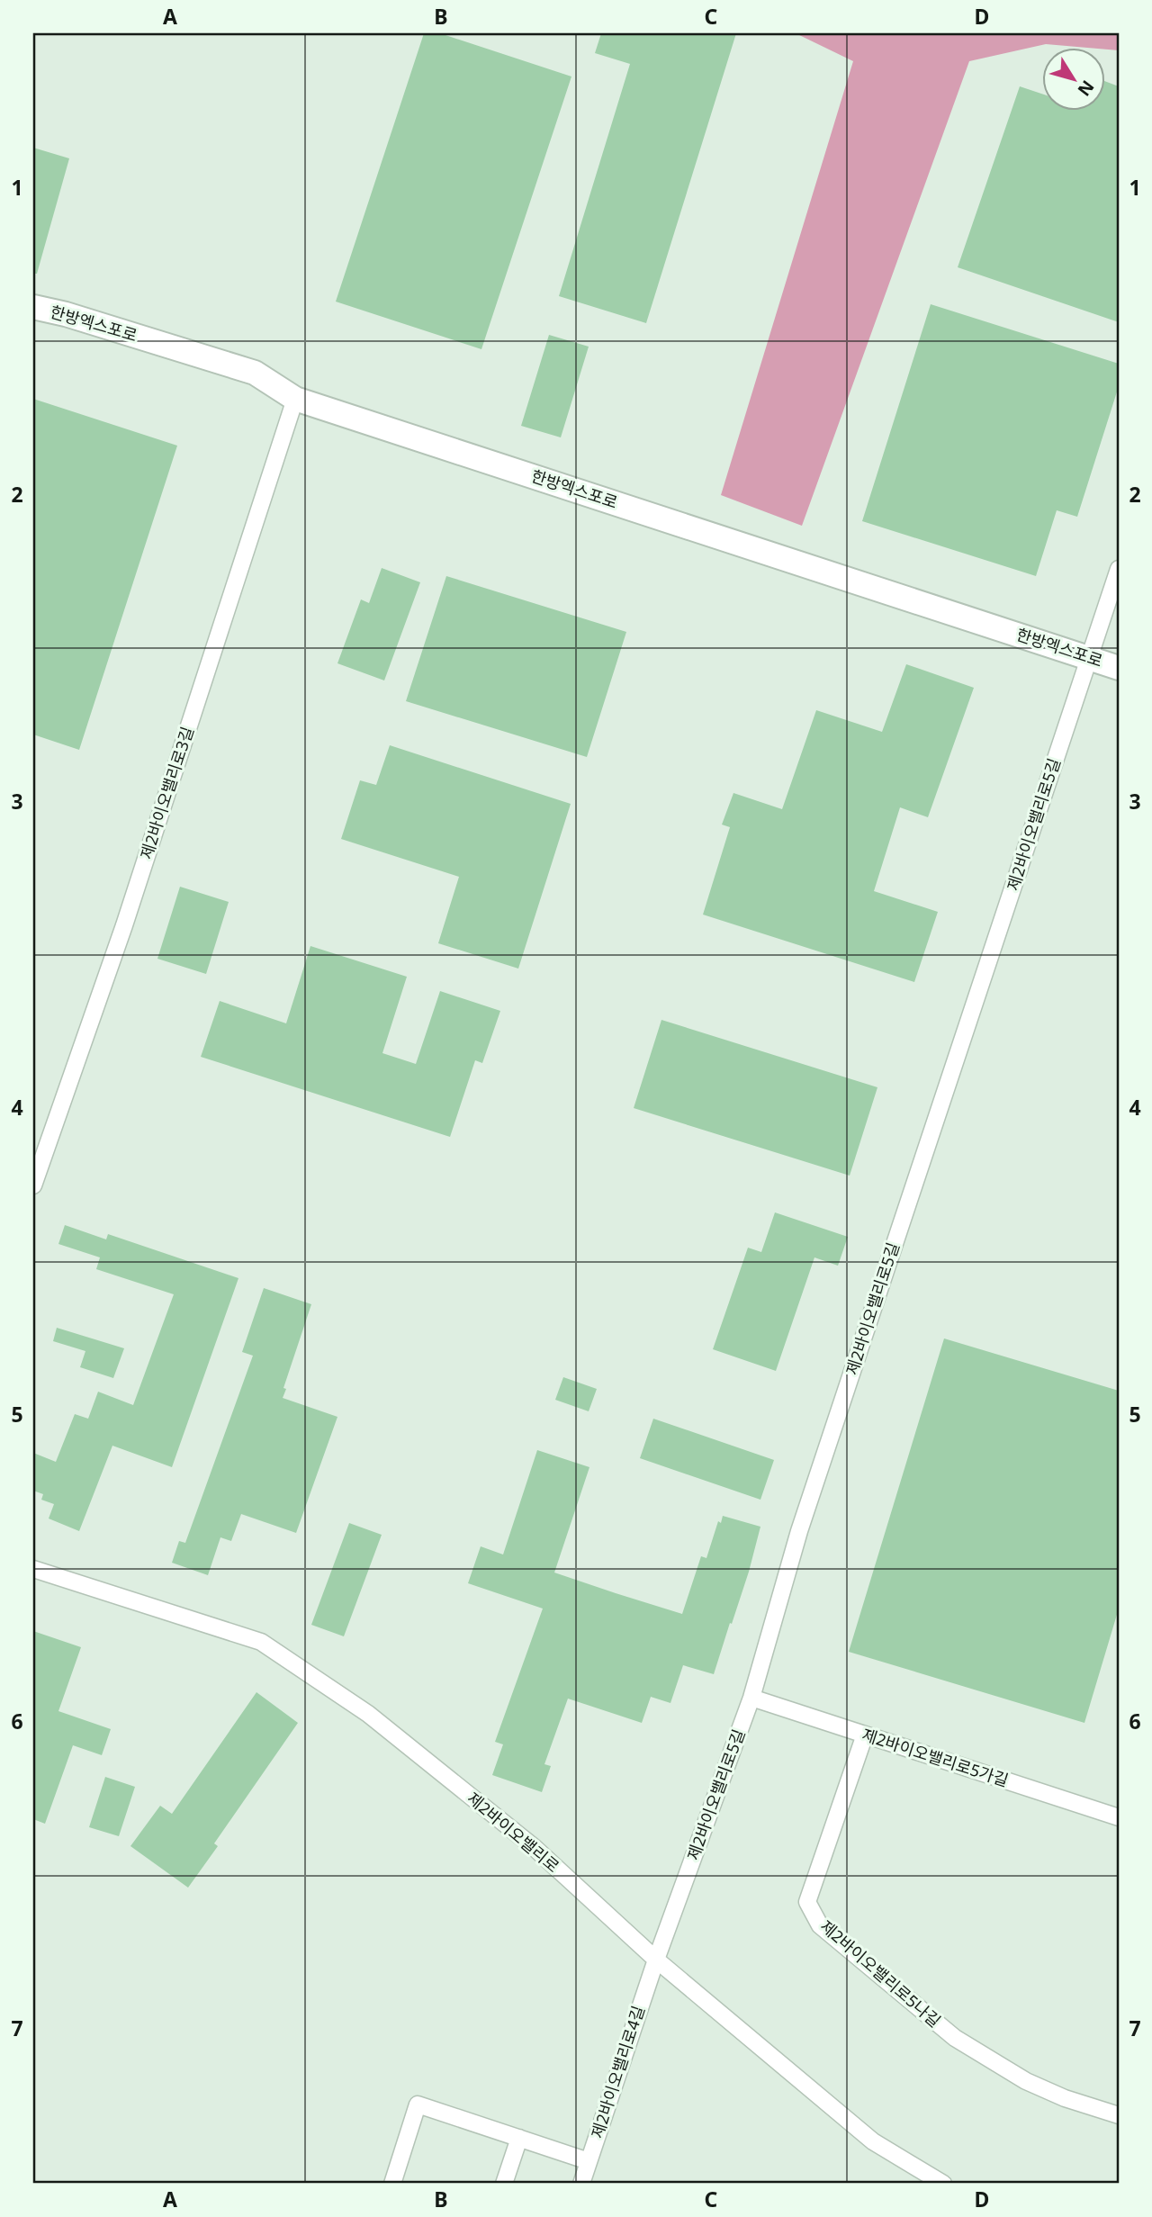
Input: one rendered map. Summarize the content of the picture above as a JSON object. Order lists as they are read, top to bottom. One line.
{"streets":{"street":["한방엑스포로","제2바이오밸리로3길","제2바이오밸리로5길","제2바이오밸리로5가길","제2바이오밸리로","제2바이오밸리로5나길","제2바이오밸리로4길"]},"crossings":[["한방엑스포로","제2바이오밸리로3길"],["한방엑스포로","제2바이오밸리로5길"],["제2바이오밸리로5길","제2바이오밸리로5가길"],["제2바이오밸리로5길","제2바이오밸리로"],["제2바이오밸리로5길","제2바이오밸리로4길"],["제2바이오밸리로5가길","제2바이오밸리로5나길"],["제2바이오밸리로","제2바이오밸리로4길"]],"north":"bottom right","grid":{"columns":["A","B","C","D"],"rows":["1","2","3","4","5","6","7"]}}
